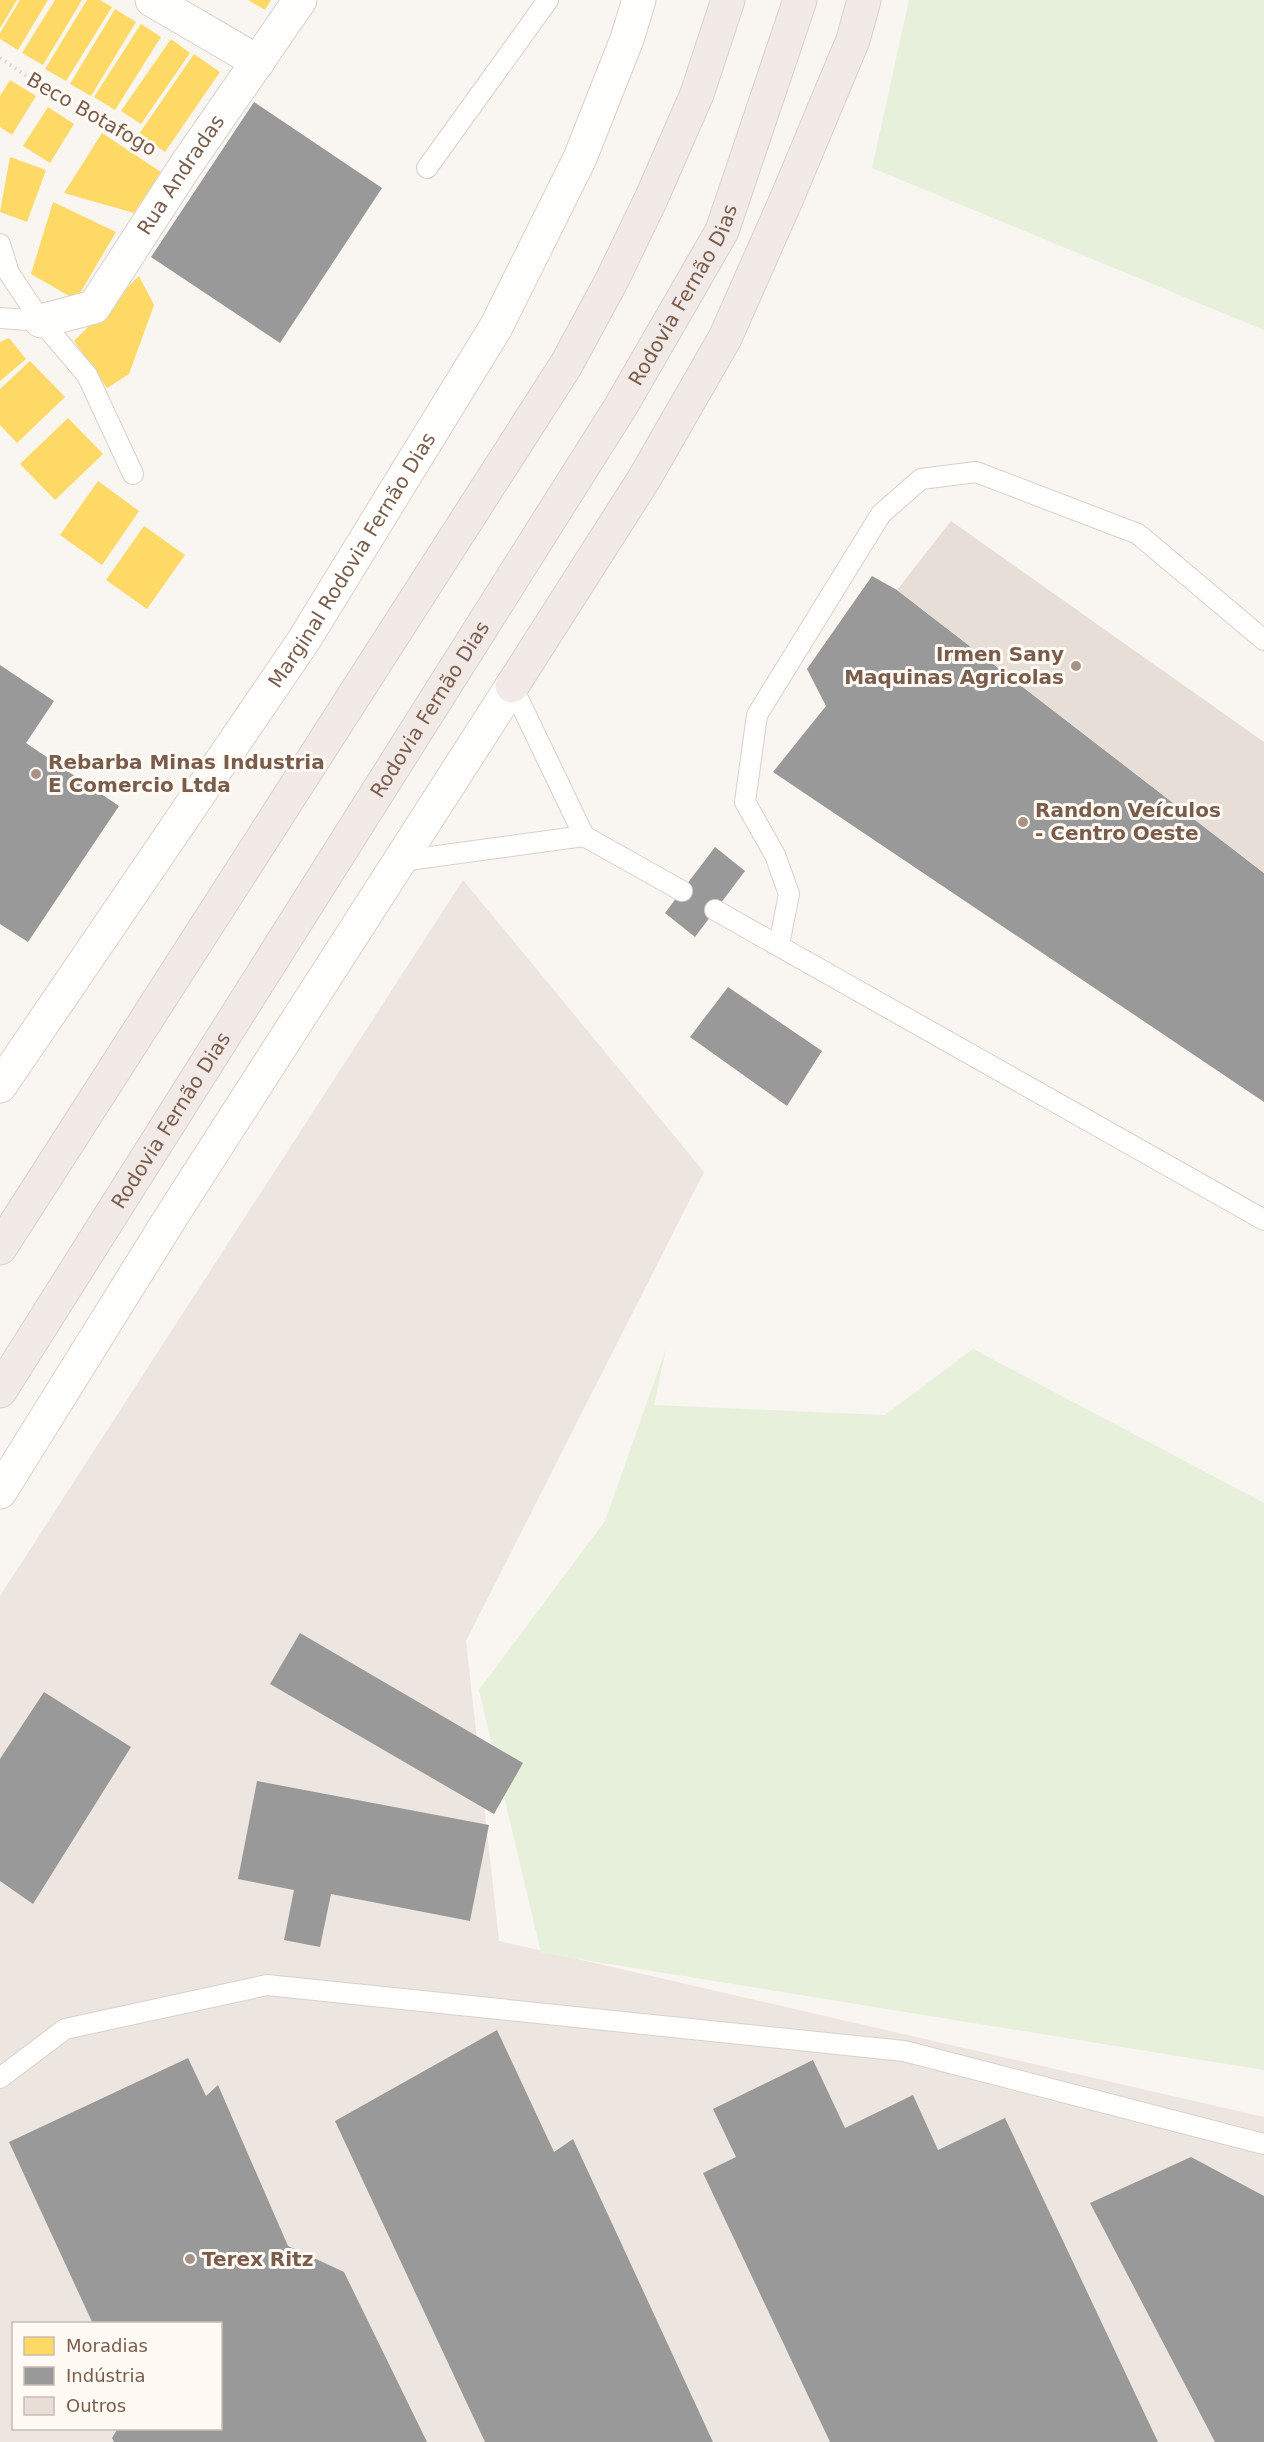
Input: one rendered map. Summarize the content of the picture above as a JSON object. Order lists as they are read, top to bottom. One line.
{"streets":{"highway":["Rodovia Fernão Dias"],"main road":["Rua Andradas","Marginal Rodovia Fernão Dias"],"path":["Beco Botafogo"]},"crossings":[["Beco Botafogo","Rua Andradas"]],"places":["Irmen Sany Maquinas Agricolas","Rebarba Minas Industria E Comercio Ltda","Randon Veículos - Centro Oeste","Terex Ritz"],"legend":["Moradias","Indústria","Outros"]}
